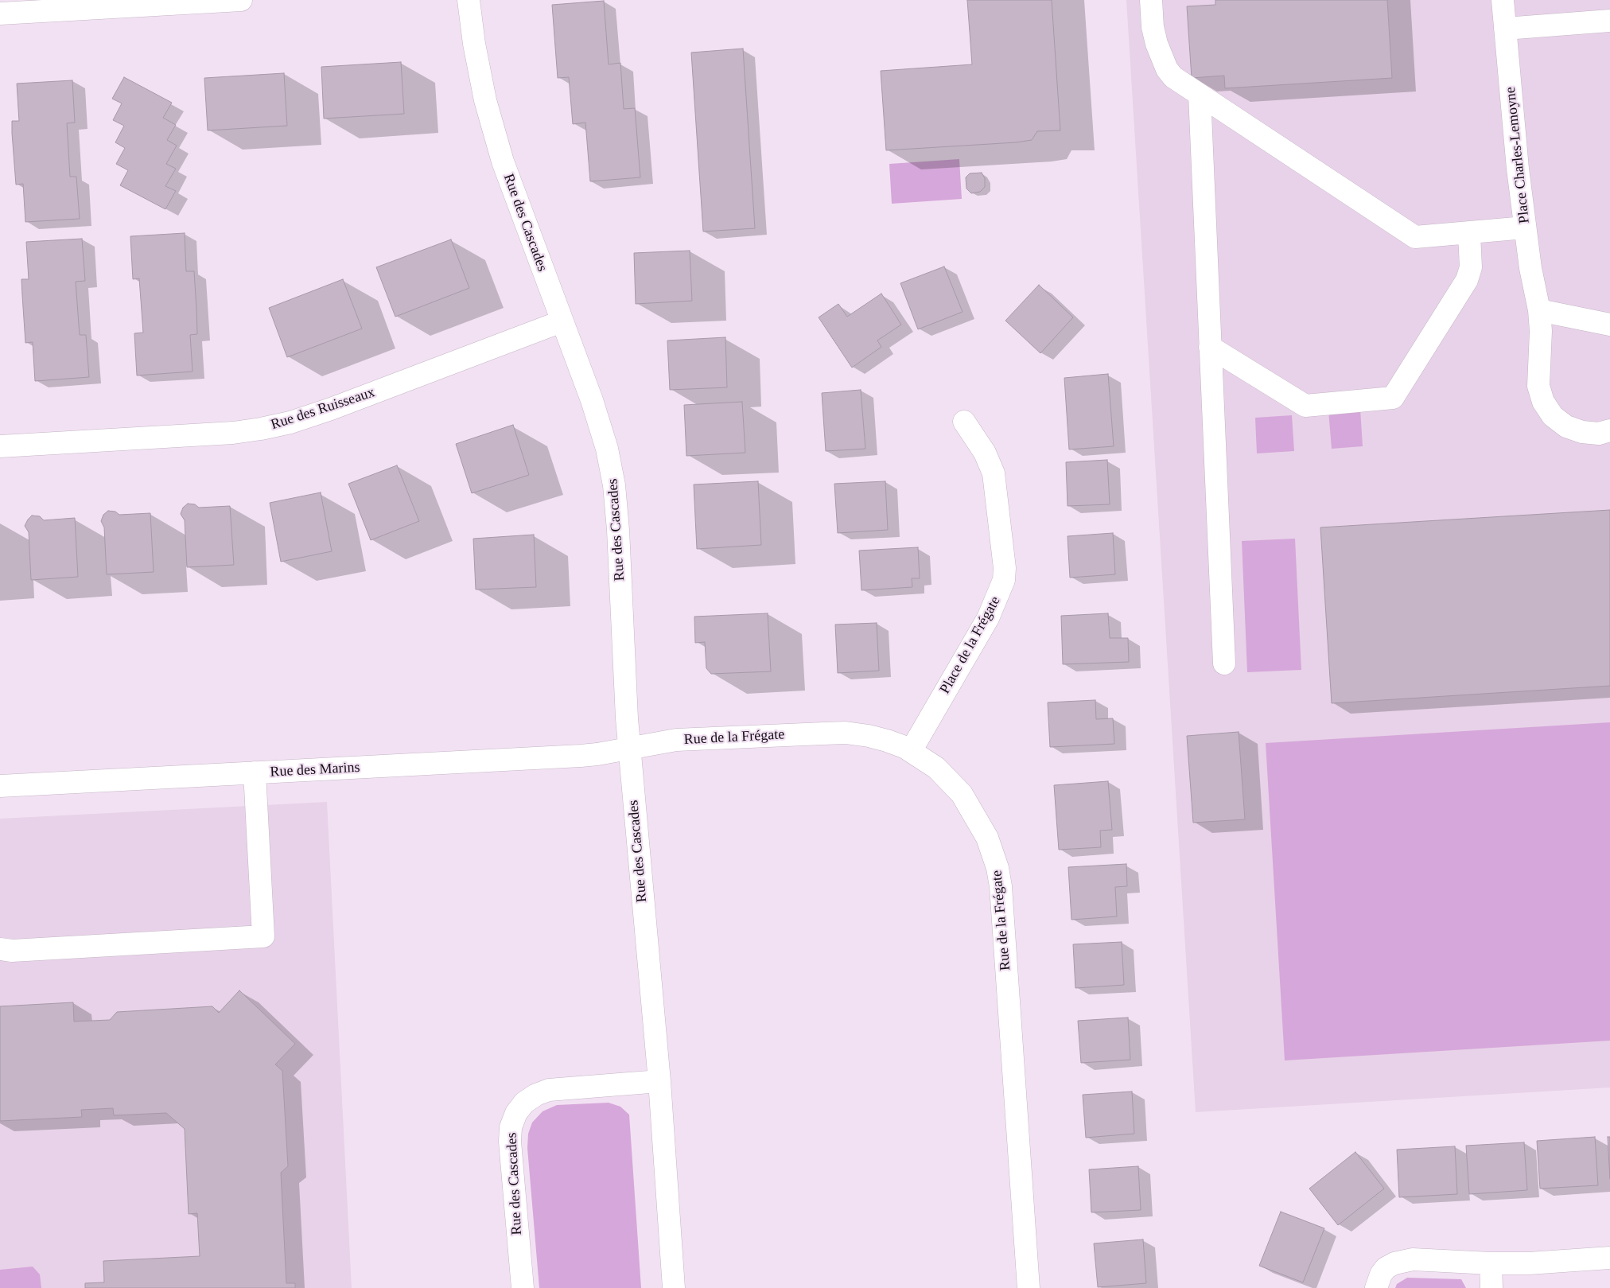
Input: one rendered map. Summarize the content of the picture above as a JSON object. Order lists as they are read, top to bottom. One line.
{"streets":{"street":["Place Charles-Lemoyne","Rue des Cascades","Rue des Ruisseaux","Place de la Frégate","Rue de la Frégate","Rue des Marins"]},"crossings":[["Rue des Cascades","Rue des Ruisseaux"],["Rue des Cascades","Rue de la Frégate"],["Rue des Cascades","Rue des Marins"],["Place de la Frégate","Rue de la Frégate"],["Rue de la Frégate","Rue des Marins"]]}
